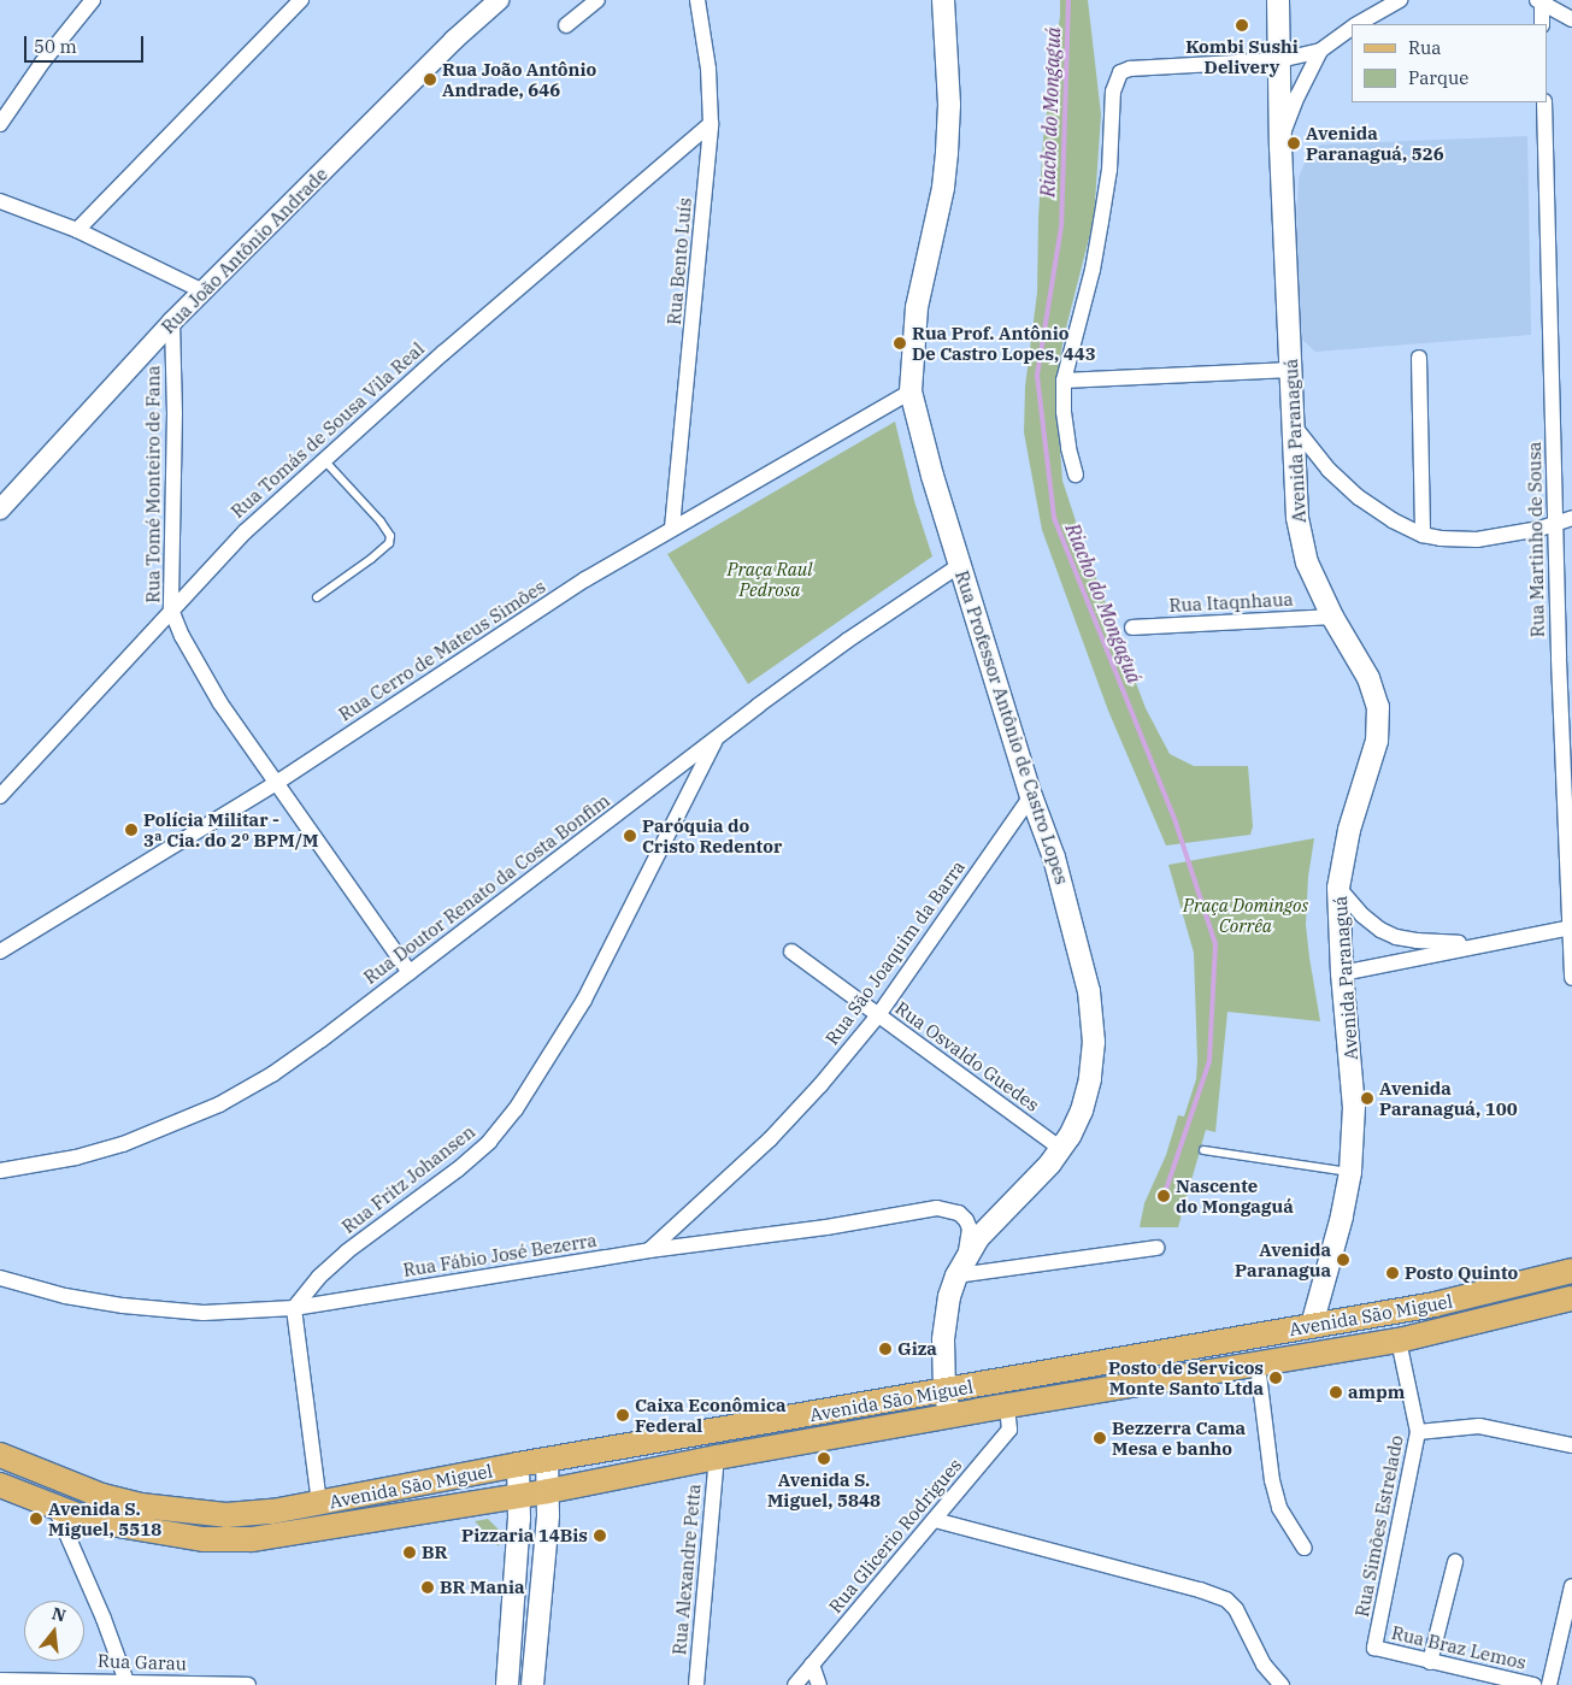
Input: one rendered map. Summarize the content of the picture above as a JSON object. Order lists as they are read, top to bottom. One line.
{"streets":{"main road":["Avenida Paranaguá","Rua Professor Antônio de Castro Lopes","Avenida São Miguel"],"street":["Rua João Antônio Andrade","Rua Bento Luís","Rua Tomás de Sousa Vila Real","Rua Tomé Monteiro de Fana","Rua Martinho de Sousa","Rua Itaqnhaua","Rua Cerro de Mateus Simões","Rua Doutor Renato da Costa Bonfim","Rua São Joaquim da Barra","Rua Osvaldo Guedes","Rua Fritz Johansen","Rua Fábio José Bezerra","Rua Simões Estrelado","Rua Glicerio Rodrigues","Rua Alexandre Petta","Rua Braz Lemos","Rua Garau"]},"crossings":[["Rua João Antônio Andrade","Rua Tomé Monteiro de Fana"],["Rua Bento Luís","Rua Tomás de Sousa Vila Real"],["Rua Bento Luís","Rua Cerro de Mateus Simões"],["Rua Tomás de Sousa Vila Real","Rua Tomé Monteiro de Fana"],["Avenida Paranaguá","Rua Itaqnhaua"],["Avenida Paranaguá","Avenida São Miguel"],["Rua Tomé Monteiro de Fana","Rua Cerro de Mateus Simões"],["Rua Tomé Monteiro de Fana","Rua Doutor Renato da Costa Bonfim"],["Rua Cerro de Mateus Simões","Rua Professor Antônio de Castro Lopes"],["Rua Professor Antônio de Castro Lopes","Rua Doutor Renato da Costa Bonfim"],["Rua Professor Antônio de Castro Lopes","Rua São Joaquim da Barra"],["Rua Professor Antônio de Castro Lopes","Rua Osvaldo Guedes"],["Rua Professor Antônio de Castro Lopes","Rua Fábio José Bezerra"],["Rua Professor Antônio de Castro Lopes","Avenida São Miguel"],["Rua Doutor Renato da Costa Bonfim","Rua Fritz Johansen"],["Rua São Joaquim da Barra","Rua Osvaldo Guedes"],["Rua São Joaquim da Barra","Rua Fábio José Bezerra"],["Rua Fritz Johansen","Rua Fábio José Bezerra"],["Avenida São Miguel","Rua Simões Estrelado"],["Avenida São Miguel","Rua Glicerio Rodrigues"],["Avenida São Miguel","Rua Alexandre Petta"],["Rua Simões Estrelado","Rua Braz Lemos"]],"water":["Riacho do Mongaguá"],"parks":["Praça Raul Pedrosa","Praça Domingos Corrêa"],"places":["Kombi Sushi Delivery","Rua João Antônio Andrade, 646","Avenida Paranaguá, 526","Rua Prof. Antônio De Castro Lopes, 443","Polícia Militar - 3ª Cia. do 2º BPM/M","Paróquia do Cristo Redentor","Avenida Paranaguá, 100","Nascente do Mongaguá","Avenida Paranagua","Posto Quinto","Giza","Posto de Servicos Monte Santo Ltda","ampm","Caixa Econômica Federal","Bezzerra Cama Mesa e banho","Avenida S. Miguel, 5848","Avenida S. Miguel, 5518","Pizzaria 14Bis","BR","BR Mania"],"legend":["Rua","Parque"],"scale_bar":"50 m","north":"top"}
